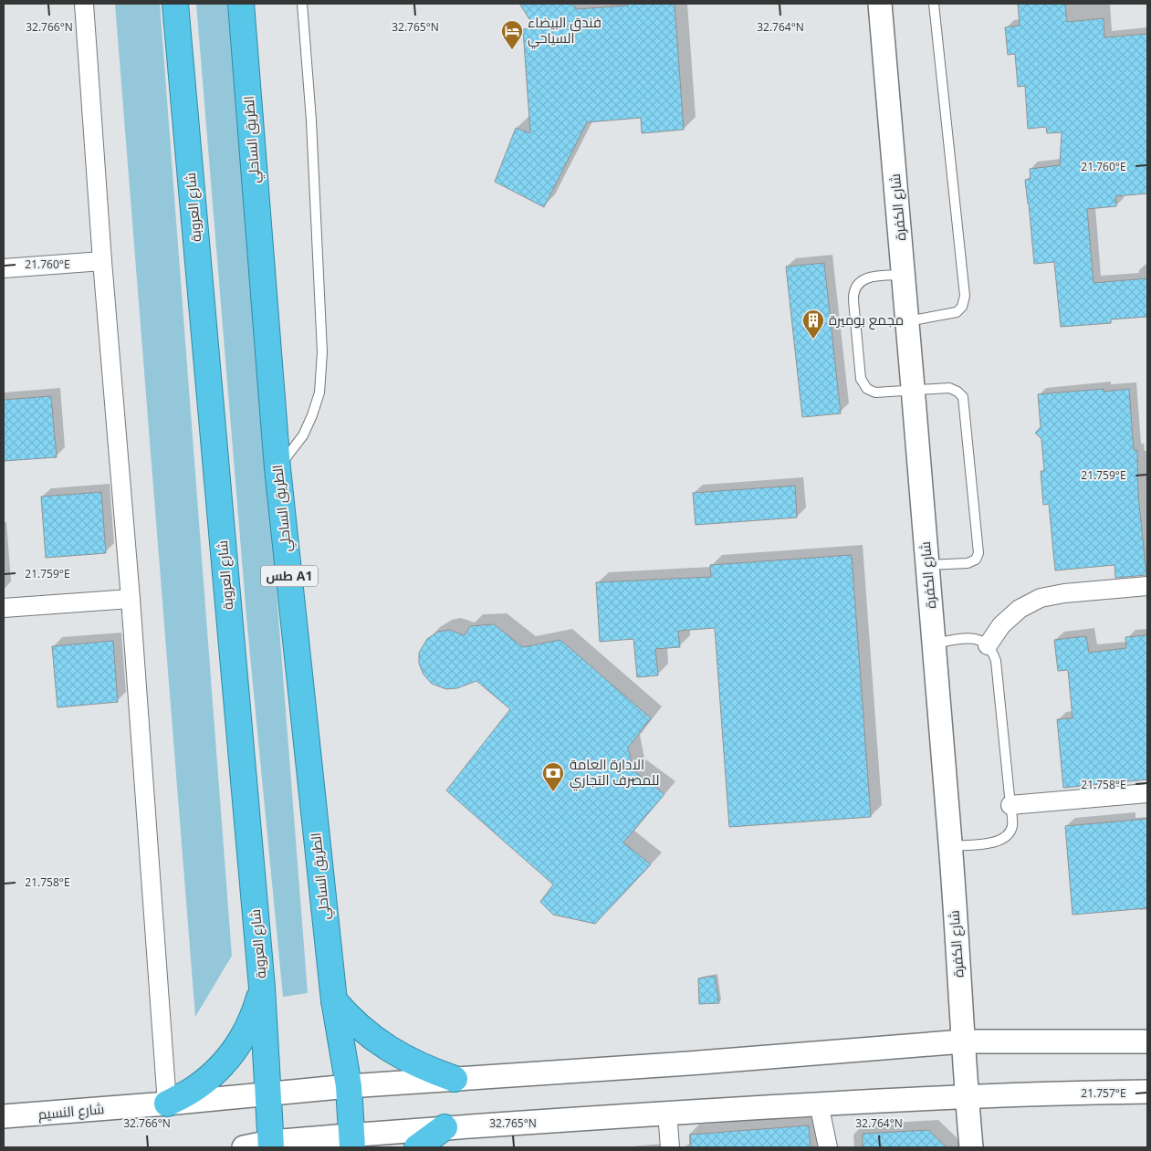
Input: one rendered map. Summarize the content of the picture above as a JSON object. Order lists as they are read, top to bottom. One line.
{"streets":{"highway":["الطريق الساحلي","شارع العروبة","طس A1"],"street":["شارع الكفرة","شارع النسيم"]},"crossings":[["الطريق الساحلي","شارع النسيم"],["شارع العروبة","شارع النسيم"],["شارع الكفرة","شارع النسيم"]],"places":{"hotel":["فندق البيضاء السياحي"],"building":["مجمع بوميرة"],"bank":["الادارة العامة للمصرف التجاري"]},"coordinates":["32.766°N","32.765°N","32.764°N","21.760°E","21.759°E","21.758°E","21.757°E"]}
